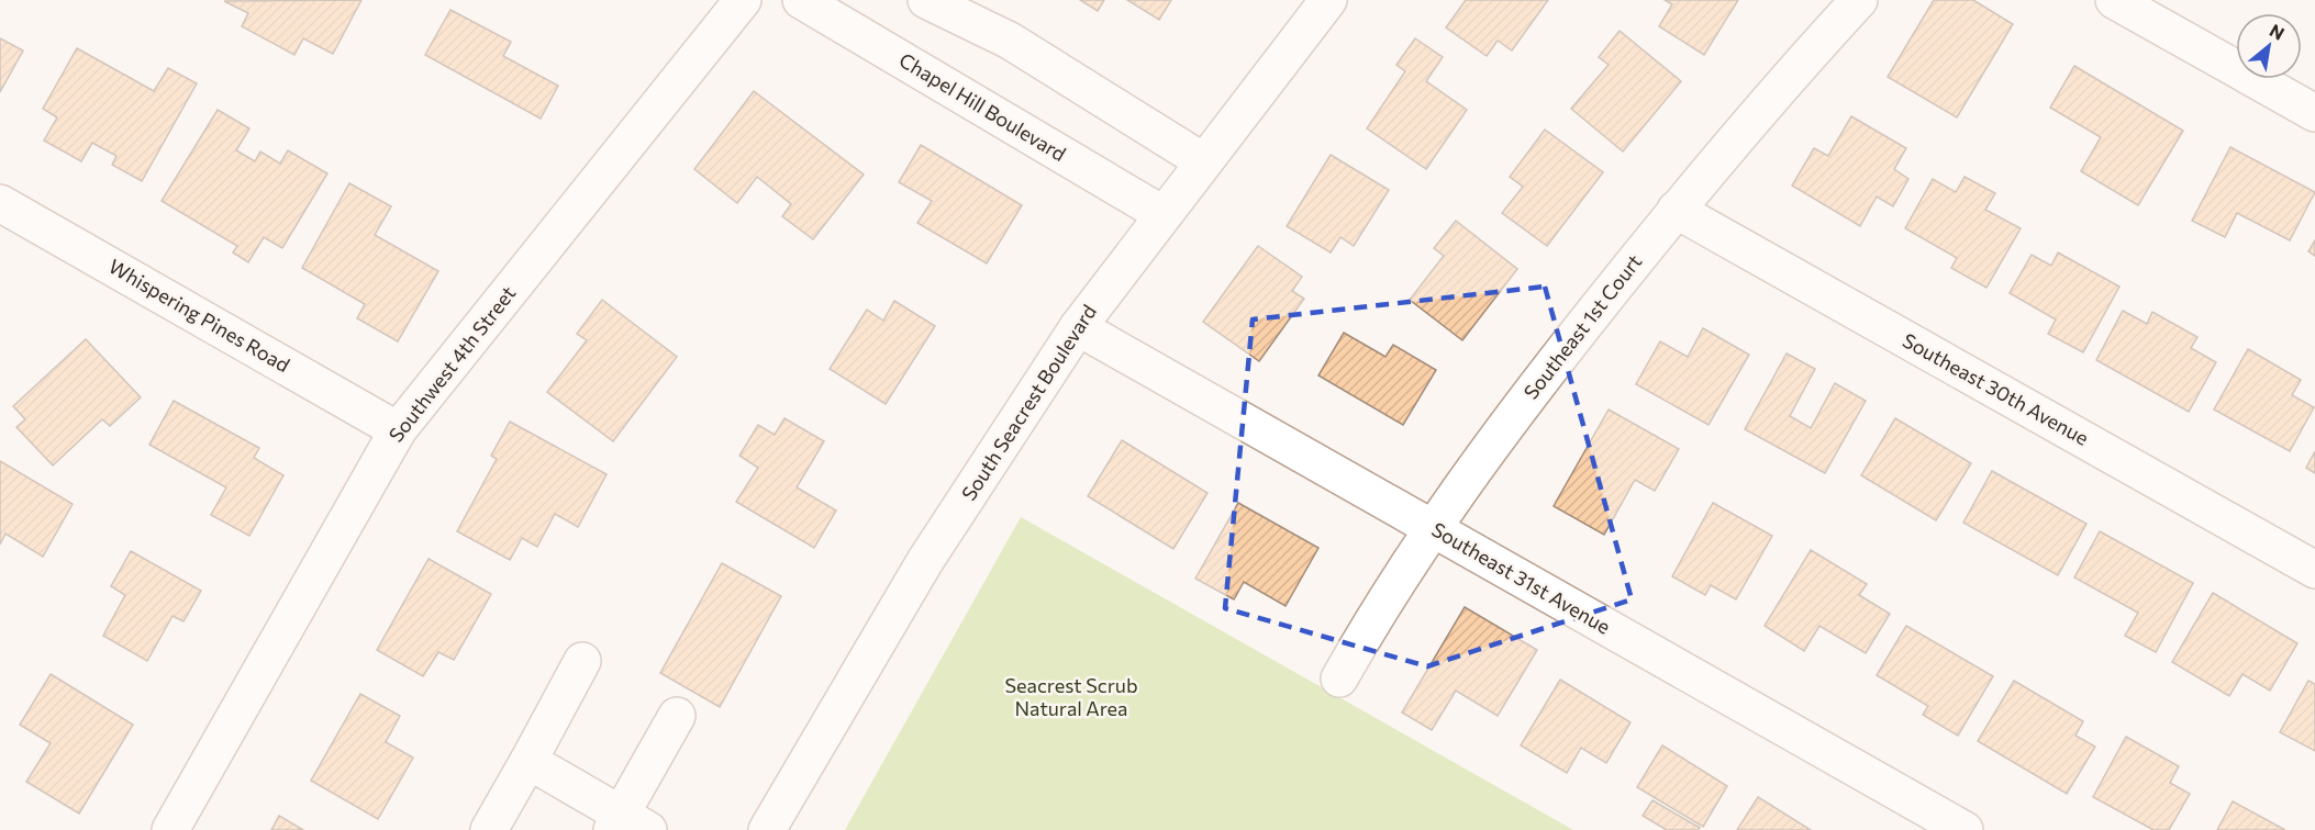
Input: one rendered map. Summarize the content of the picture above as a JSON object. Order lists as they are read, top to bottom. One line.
{"streets":{"street":["Chapel Hill Boulevard","Whispering Pines Road","Southeast 1st Court","Southwest 4th Street","Southeast 30th Avenue","South Seacrest Boulevard","Southeast 31st Avenue"]},"crossings":[["Chapel Hill Boulevard","South Seacrest Boulevard"],["Whispering Pines Road","Southwest 4th Street"],["Southeast 1st Court","Southeast 30th Avenue"],["Southeast 1st Court","Southeast 31st Avenue"],["South Seacrest Boulevard","Southeast 31st Avenue"]],"parks":["Seacrest Scrub Natural Area"],"north":"top right"}
